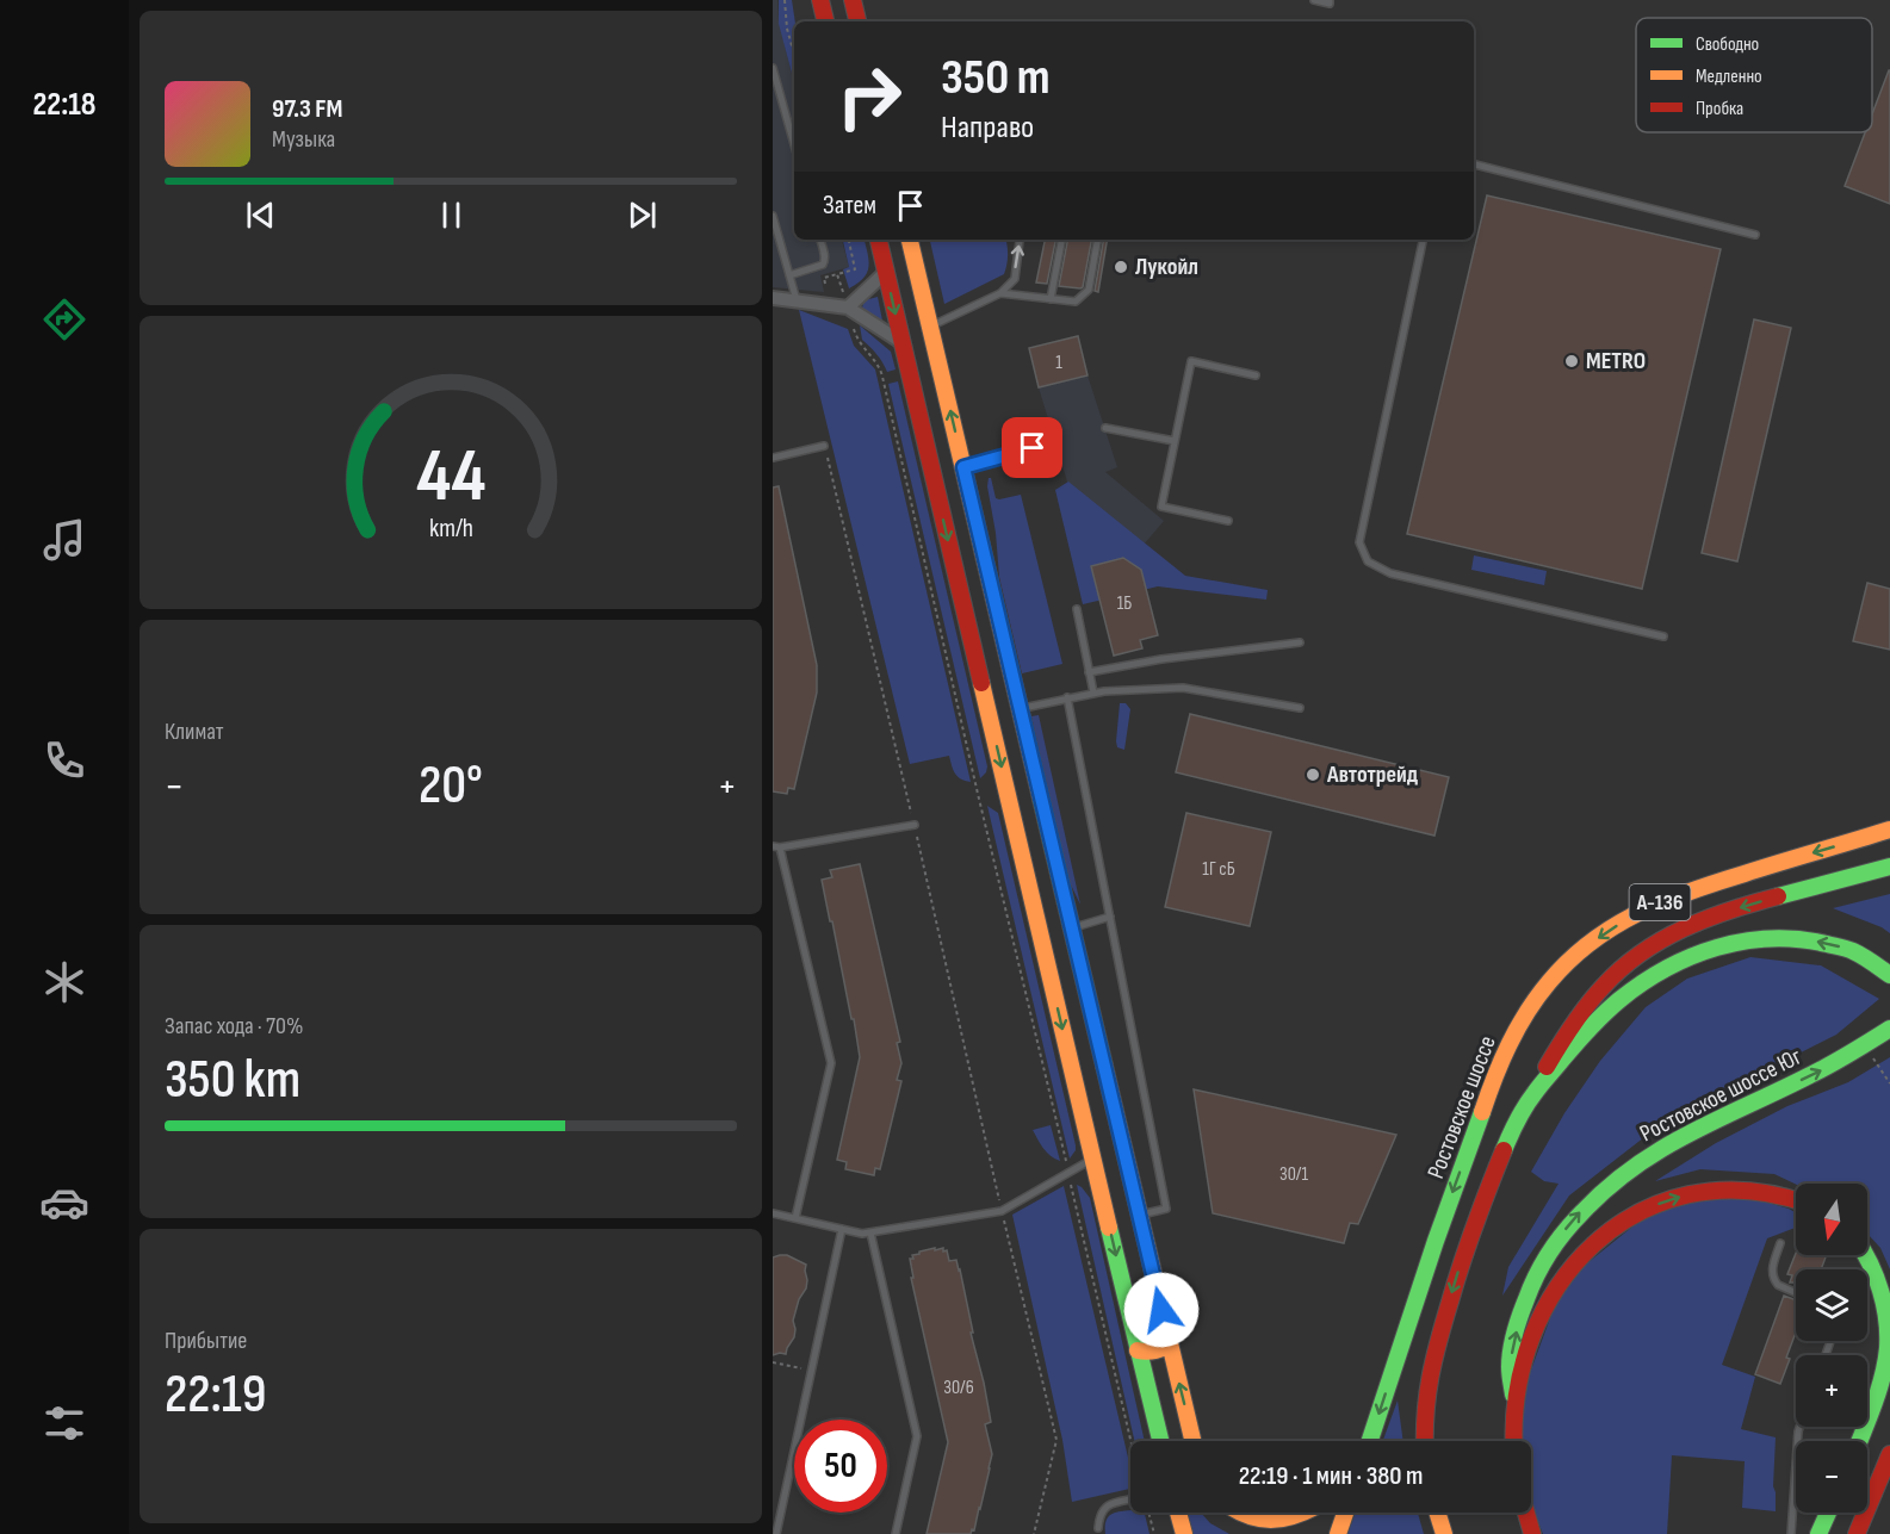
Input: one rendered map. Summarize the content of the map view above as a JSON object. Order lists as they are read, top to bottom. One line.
{"streets":{"main road":["А-136","Ростовское шоссе Юг","Ростовское шоссе"]},"one_way":["Ростовское шоссе Юг"],"places":["Лукойл","METRO","Автотрейд"],"house_numbers":["1","1Б","1Г сБ","30/1","30/6"],"legend":["Свободно","Медленно","Пробка"],"north":"bottom","page":{"tabs":"22:18","turn":["350 m","Направо"],"song":["97.3 FM","Музыка"],"then":"Затем","tile":["Климат",["Запас хода · 70%","350 km"],["Прибытие","22:19"]],"heat":["−","20°","+"],"map_buttons":["+","−"],"limit":"50","trip":"22:19 · 1 мин · 380 m","gauge":["44","km/h"]}}
